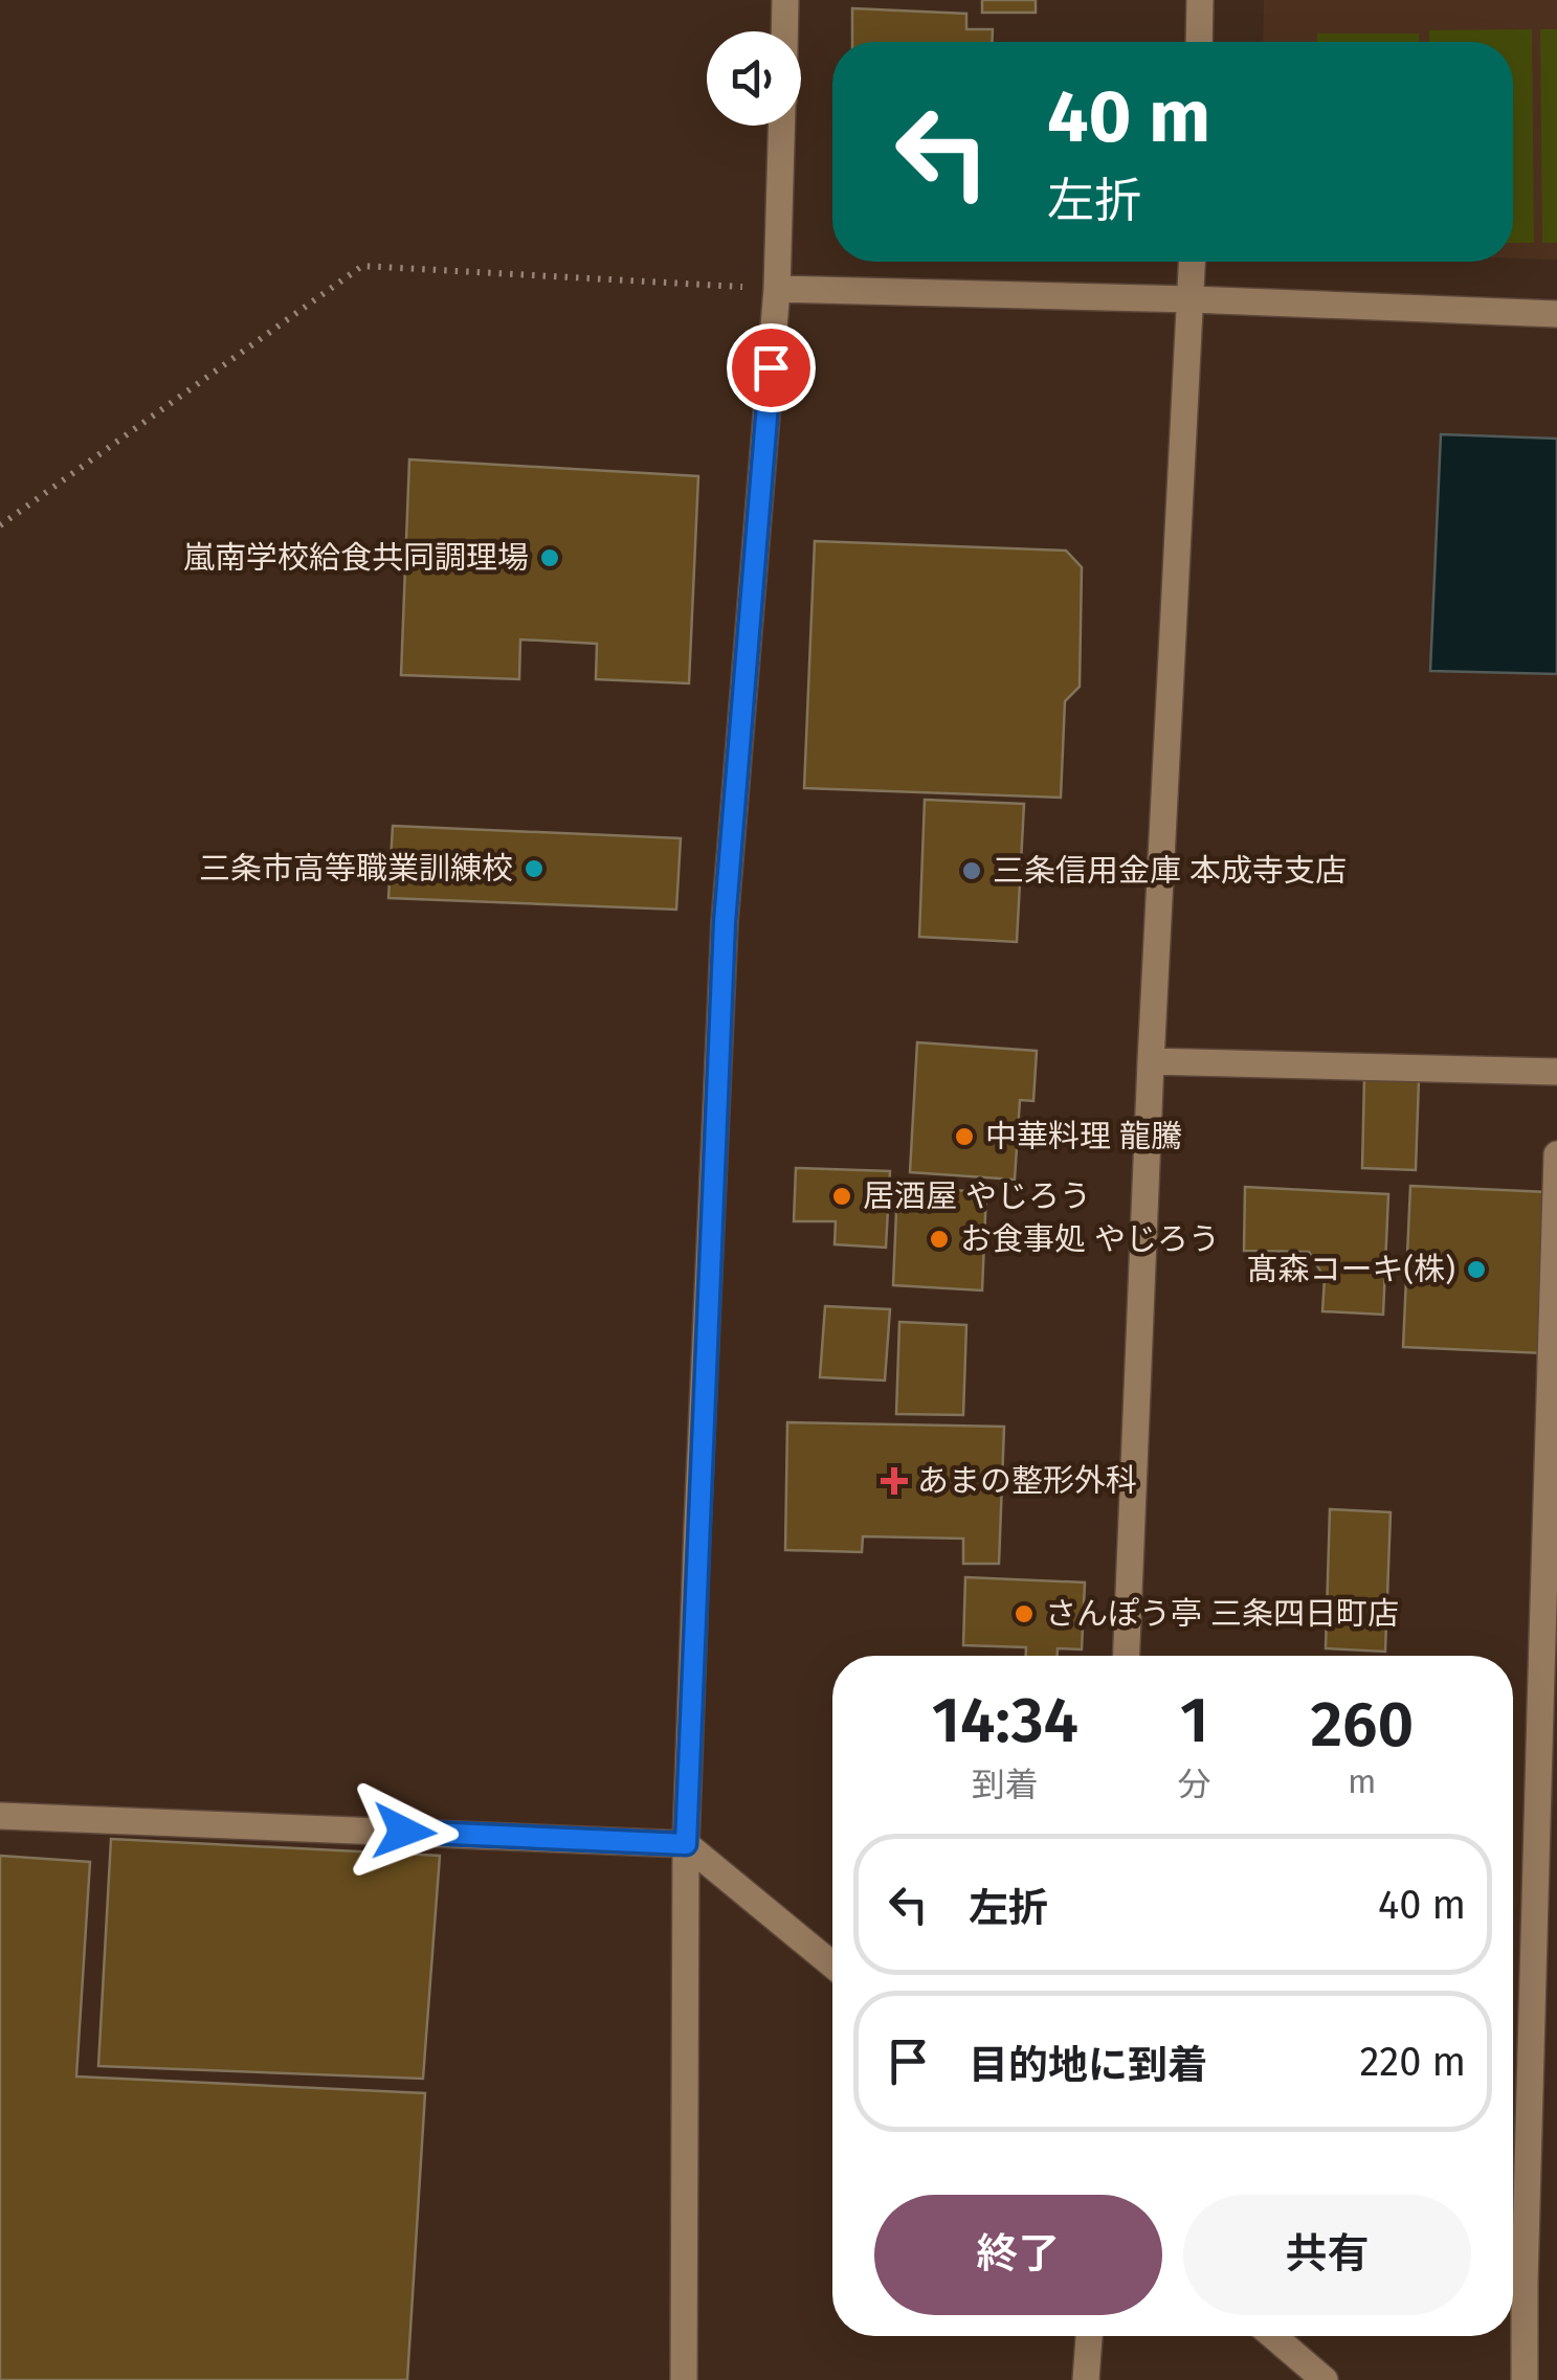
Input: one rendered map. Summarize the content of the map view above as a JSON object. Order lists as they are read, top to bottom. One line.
{"places":{"other":["嵐南学校給食共同調理場","三条市高等職業訓練校","三条信用金庫 本成寺支店","中華料理 龍騰","居酒屋 やじろう","お食事処 やじろう","髙森コーキ(株)","さんぽう亭 三条四日町店"],"health":["あまの整形外科"]},"page":{"turn":["40 m","左折"],"eta":["14:34","到着","1","分","260","m"],"list":[{"name":"左折","value":"40 m"},{"name":"目的地に到着","value":"220 m"}],"buttons":["終了","共有"]}}
